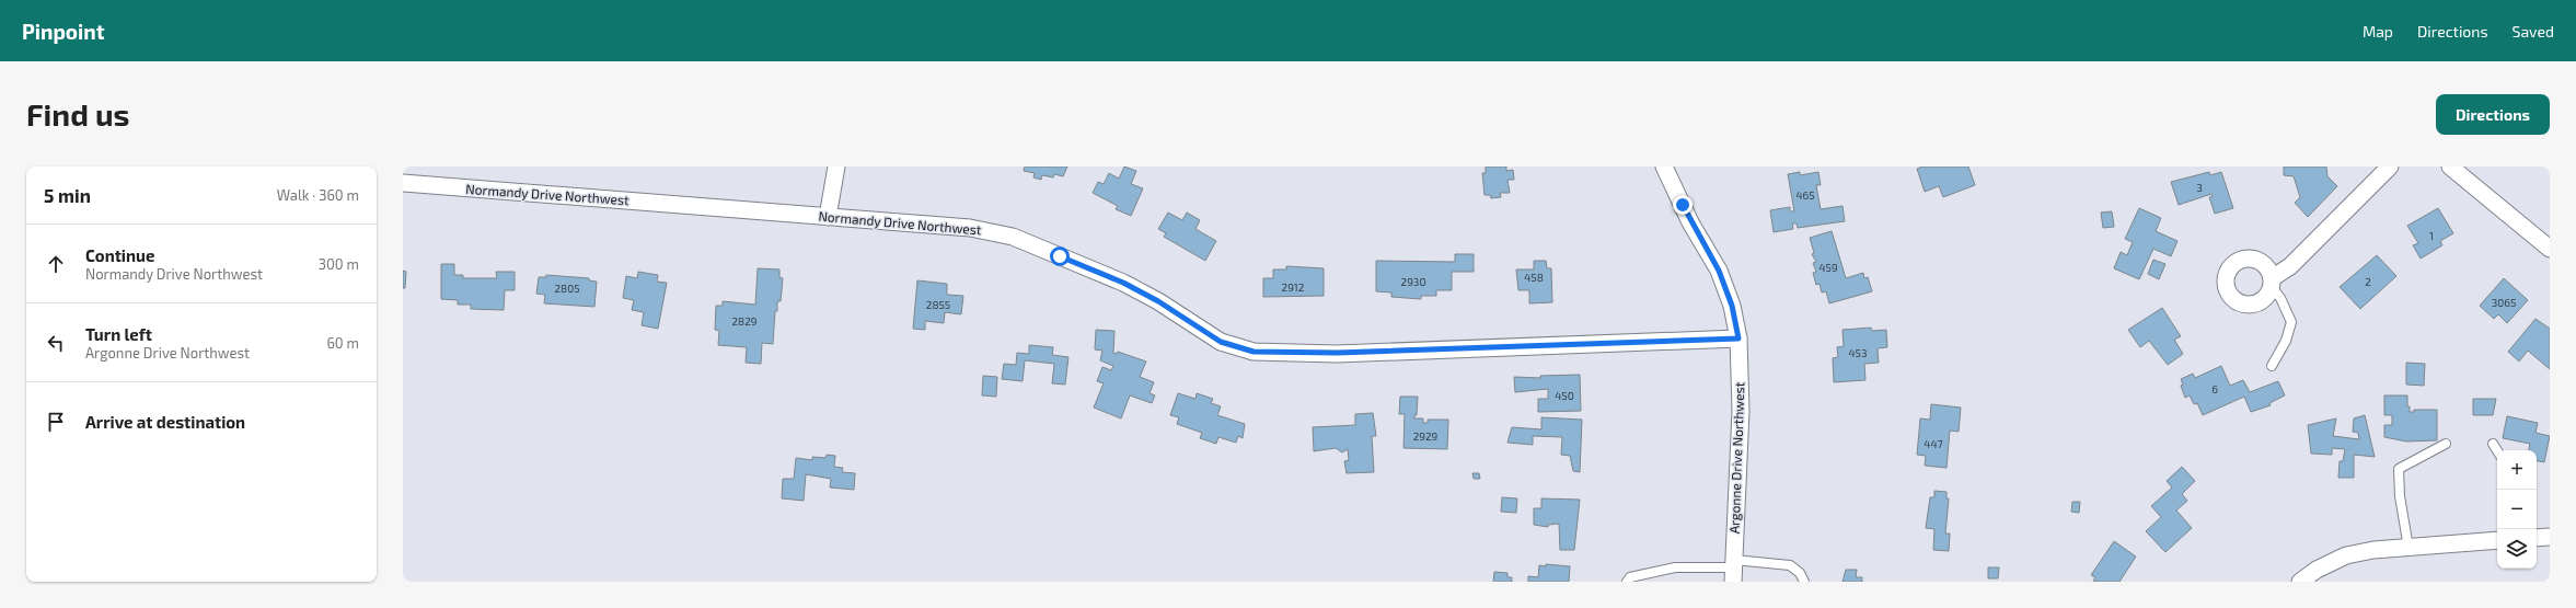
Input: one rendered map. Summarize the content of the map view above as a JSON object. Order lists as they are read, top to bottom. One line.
{"streets":{"street":["Normandy Drive Northwest","Argonne Drive Northwest"]},"crossings":[["Normandy Drive Northwest","Argonne Drive Northwest"]],"house_numbers":["3","465","1","459","458","2930","2","2912","2805","3065","2855","2829","453","6","450","2929","447"],"page":{"header":"Pinpoint","nav":["Map","Directions","Saved"],"buttons":"Directions","title":"Find us","heading":["5 min","Walk · 360 m"],"list":[["Continue","Normandy Drive Northwest","300 m"],["Turn left","Argonne Drive Northwest","60 m"],"Arrive at destination"],"map_buttons":["+","−"]}}
